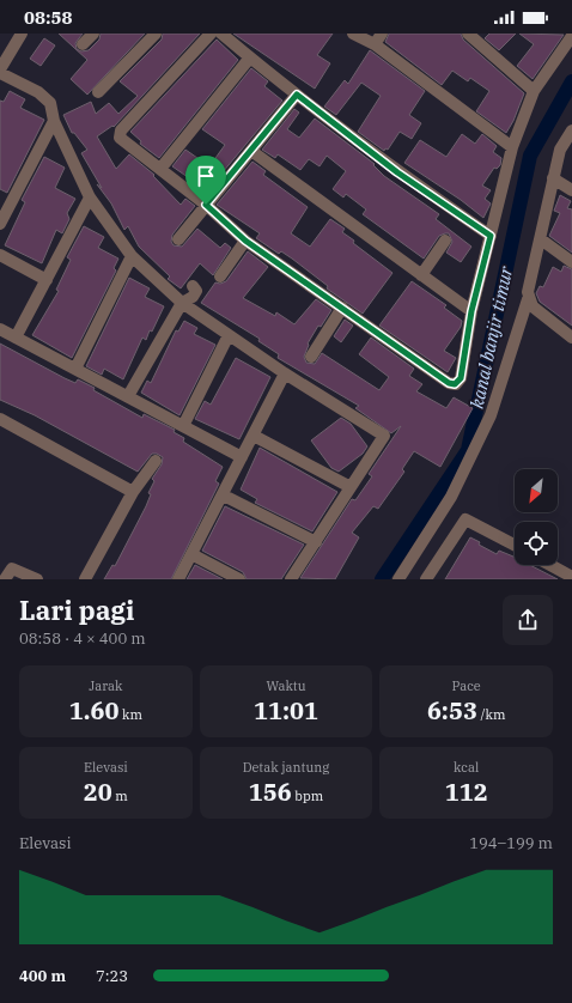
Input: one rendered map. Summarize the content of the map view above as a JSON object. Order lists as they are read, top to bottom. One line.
{"water":["kanal banjir timur"],"north":"bottom left","page":{"status":"08:58","heading":["Lari pagi","08:58 · 4 × 400 m"],"stats":[["Jarak","1.60 km"],["Waktu","11:01"],["Pace","6:53 /km"],["Elevasi","20 m"],["Detak jantung","156 bpm"],["kcal","112"]],"chart":["Elevasi","194–199 m"],"list":[{"name":"400 m","note":"7:23"}]}}
